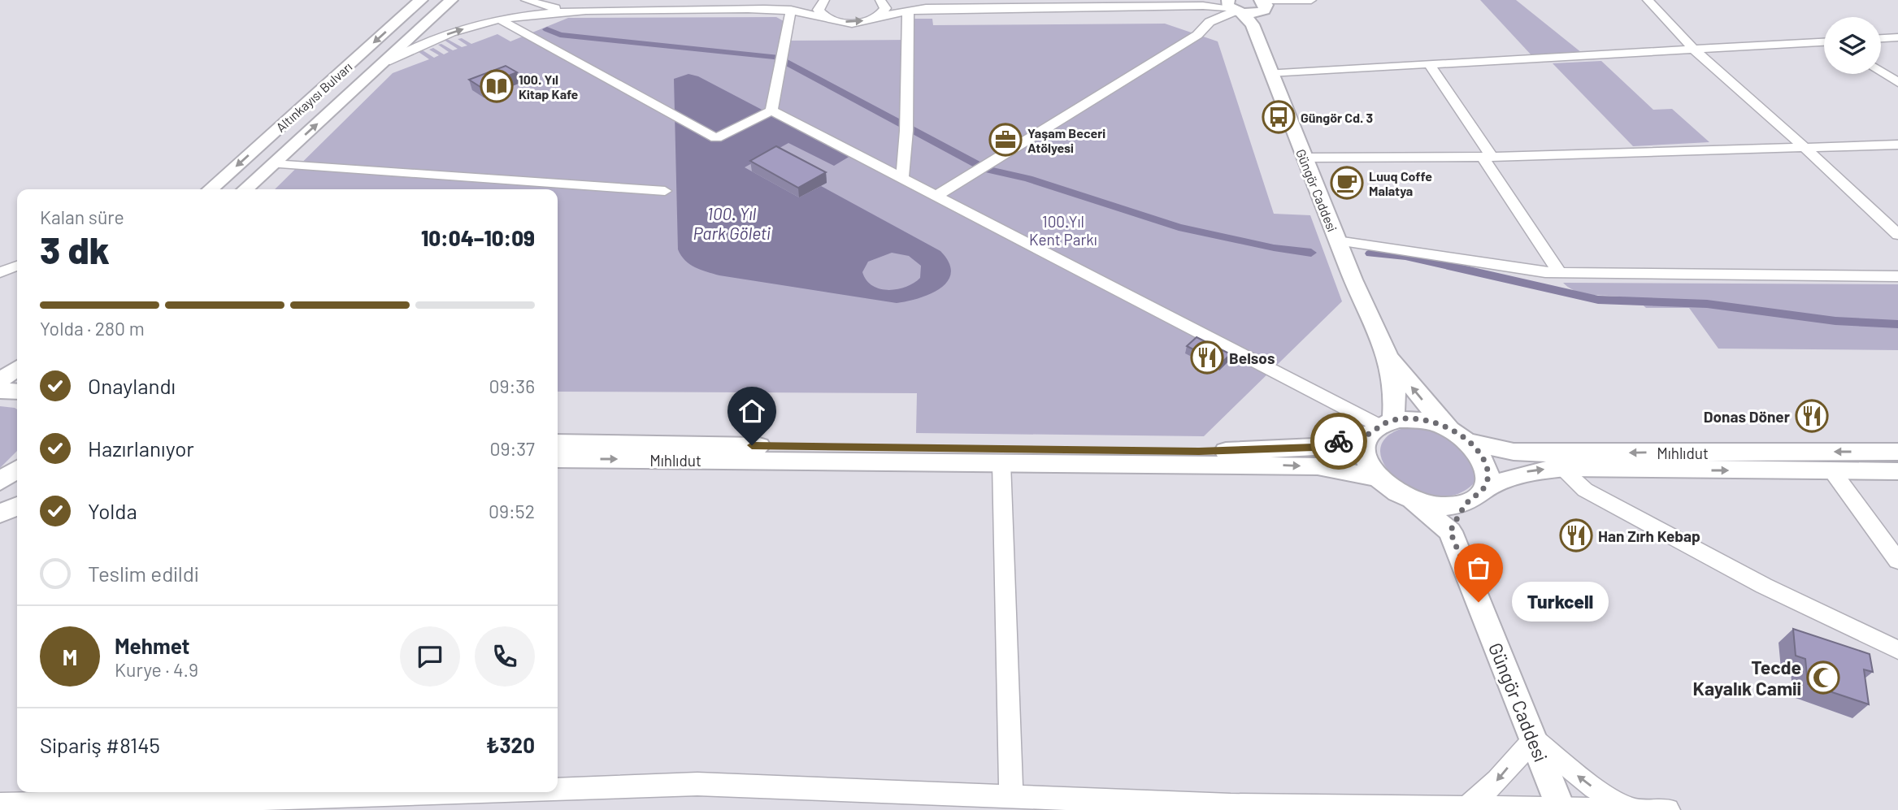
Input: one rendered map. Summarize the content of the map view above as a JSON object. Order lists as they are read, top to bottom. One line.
{"streets":{"main road":["Altınkayısı Bulvarı","Güngör Caddesi","Mıhlıdut"]},"water":["100. Yıl Park Göleti"],"parks":["100.Yıl Kent Parkı"],"places":{"library":["100. Yıl Kitap Kafe"],"bus stop":["Güngör Cd. 3"],"office":["Yaşam Beceri Atölyesi"],"cafe":["Luuq Coffe Malatya"],"restaurant":["Belsos","Donas Döner","Han Zırh Kebap"],"other":["Turkcell"],"mosque":["Tecde Kayalık Camii"]},"page":{"heading":["3 dk","Kalan süre","10:04–10:09"],"panel":["Mehmet","Kurye · 4.9","Sipariş #8145","₺320"],"bar":"Yolda · 280 m","list":[["Onaylandı","09:36"],["Hazırlanıyor","09:37"],["Yolda","09:52"],"Teslim edildi"],"bubble":"Turkcell","round":"M"}}
